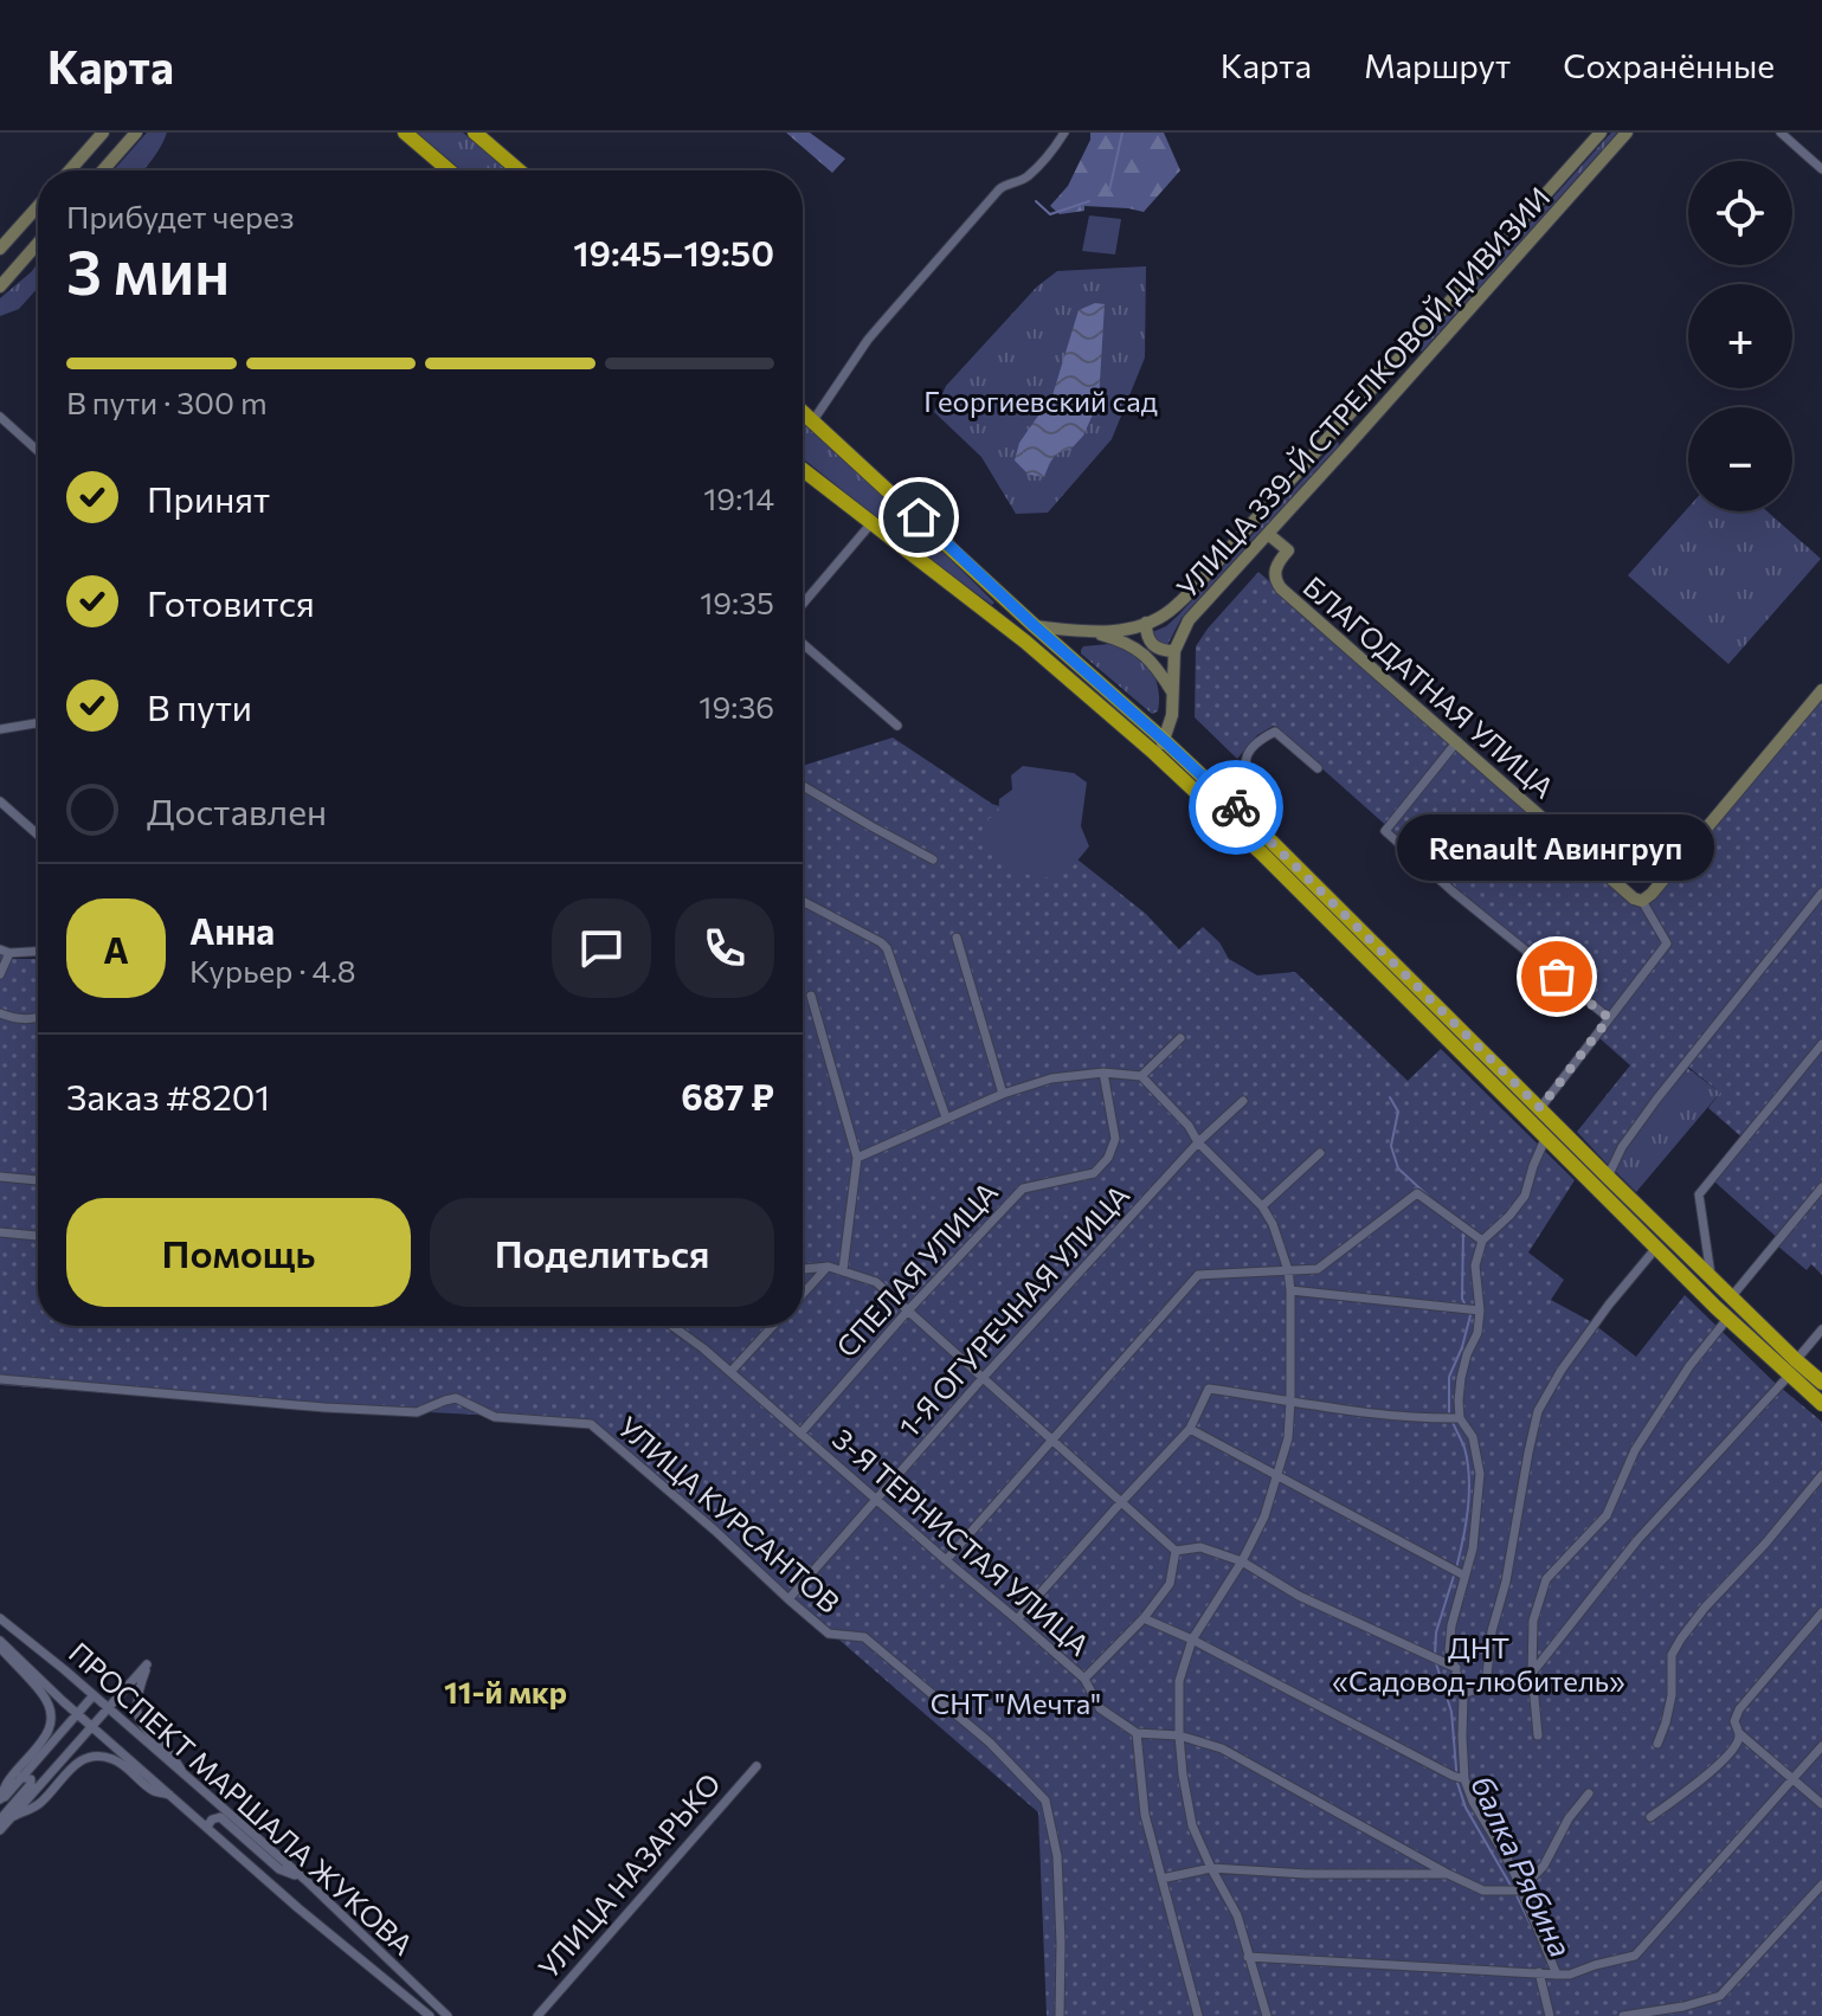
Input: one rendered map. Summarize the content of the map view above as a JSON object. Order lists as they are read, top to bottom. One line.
{"streets":{"main road":["УЛИЦА 339-Й СТРЕЛКОВОЙ ДИВИЗИИ","БЛАГОДАТНАЯ УЛИЦА"],"street":["СПЕЛАЯ УЛИЦА","1-Я ОГУРЕЧНАЯ УЛИЦА","УЛИЦА КУРСАНТОВ","3-Я ТЕРНИСТАЯ УЛИЦА","ПРОСПЕКТ МАРШАЛА ЖУКОВА","УЛИЦА НАЗАРЬКО"]},"crossings":[["УЛИЦА 339-Й СТРЕЛКОВОЙ ДИВИЗИИ","БЛАГОДАТНАЯ УЛИЦА"],["СПЕЛАЯ УЛИЦА","3-Я ТЕРНИСТАЯ УЛИЦА"],["1-Я ОГУРЕЧНАЯ УЛИЦА","УЛИЦА КУРСАНТОВ"],["1-Я ОГУРЕЧНАЯ УЛИЦА","3-Я ТЕРНИСТАЯ УЛИЦА"]],"districts":["11-й мкр"],"water":["балка Рябина"],"parks":["Георгиевский сад","ДНТ «Садовод-любитель»","СНТ \"Мечта\""],"places":["Renault Авингруп"],"page":{"header":"Карта","nav":["Карта","Маршрут","Сохранённые"],"map_buttons":["+","−"],"heading":["3 мин","Прибудет через","19:45–19:50"],"panel":["Анна","Курьер · 4.8","Заказ #8201","687 ₽"],"bar":"В пути · 300 m","list":[["Принят","19:14"],["Готовится","19:35"],["В пути","19:36"],"Доставлен"],"bubble":"Renault Авингруп","round":"А","buttons":["Помощь","Поделиться"]}}
